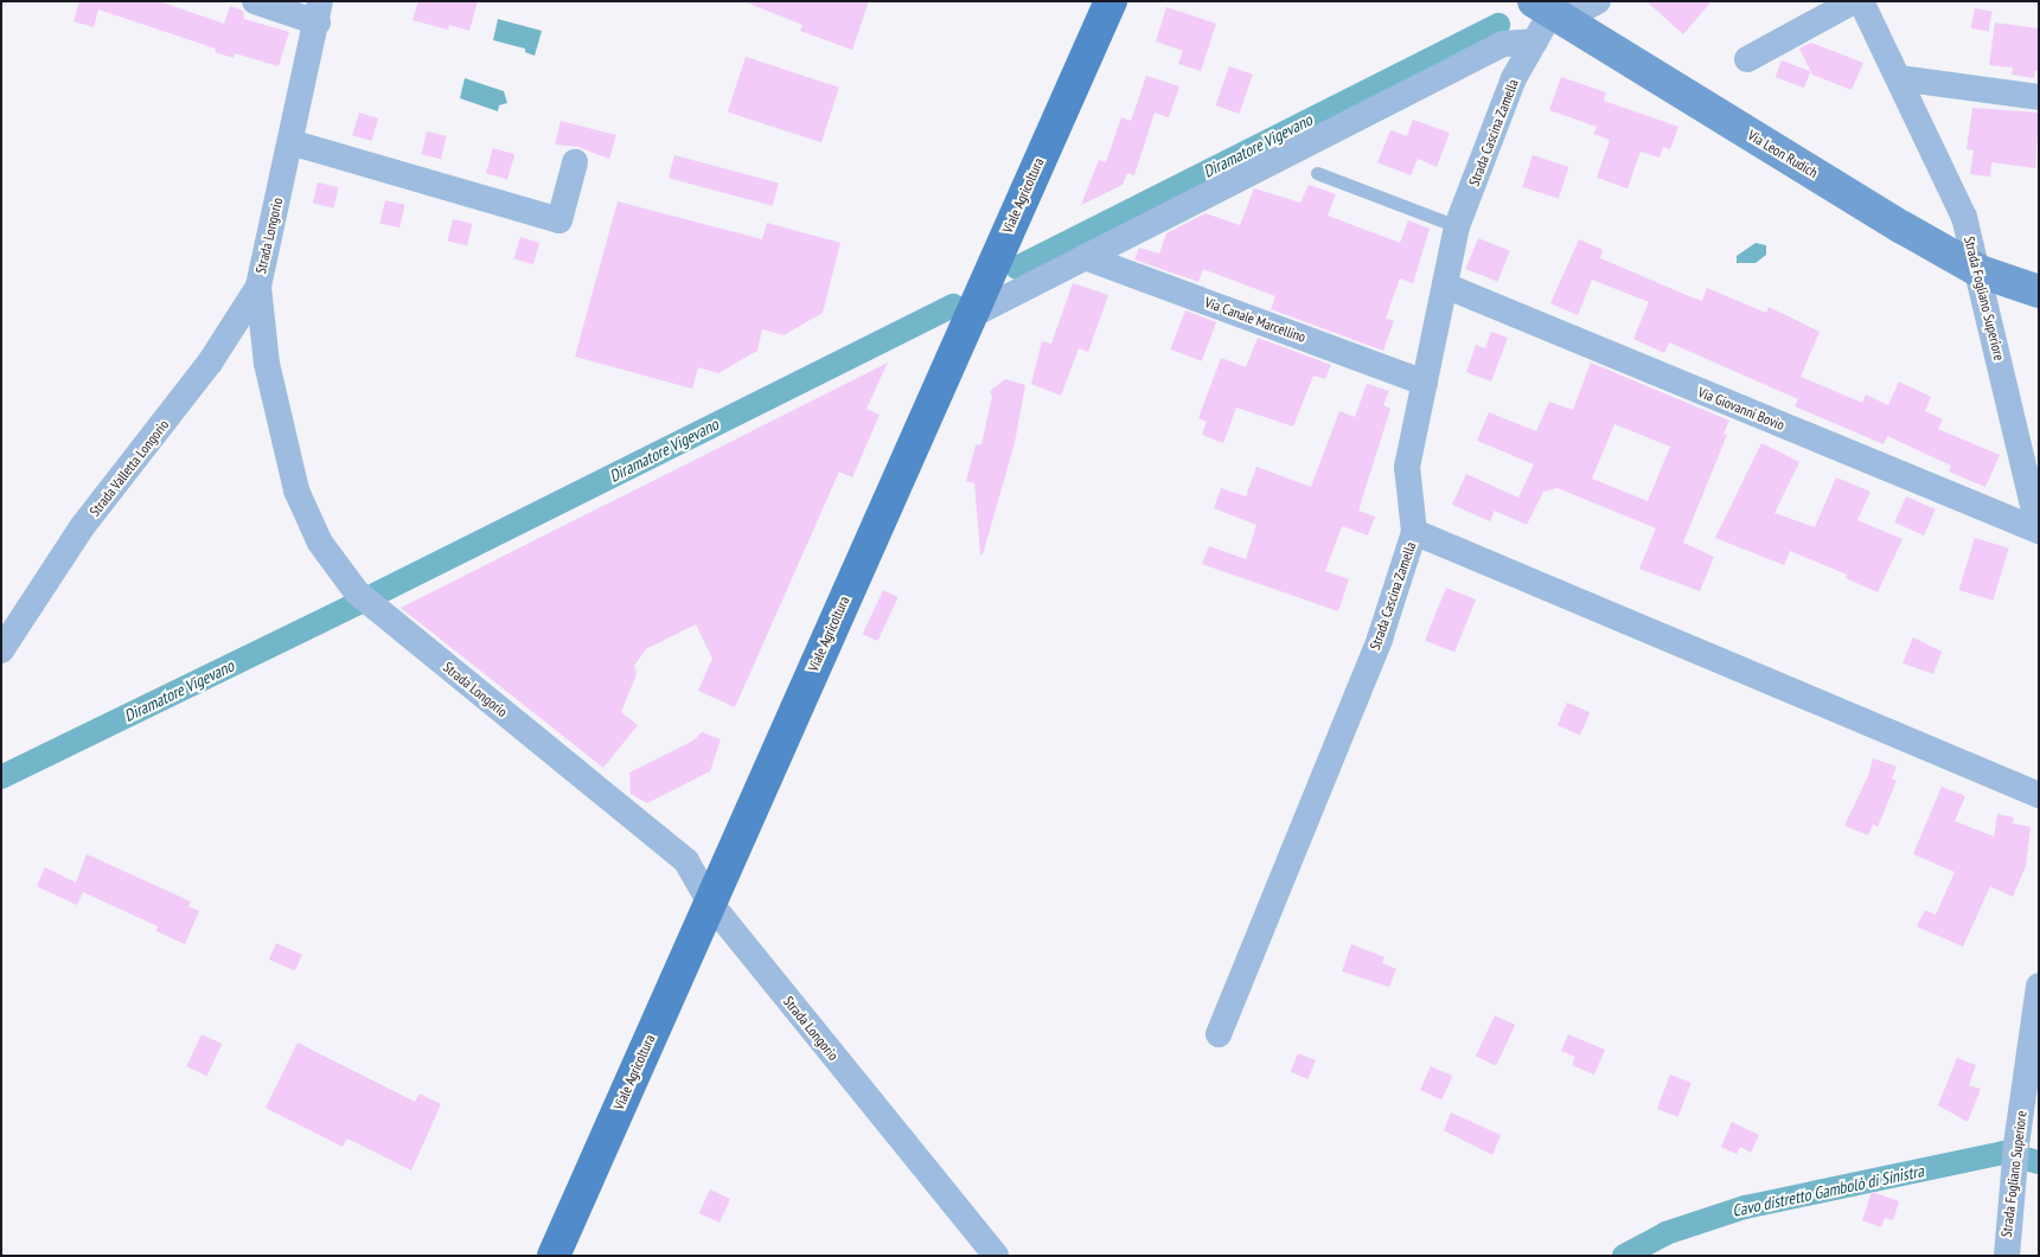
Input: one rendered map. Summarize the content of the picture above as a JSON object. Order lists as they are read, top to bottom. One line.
{"streets":{"main road":["Via Leon Rudich","Viale Agricoltura"],"street":["Strada Cascina Zamella","Strada Longorio","Strada Fogliano Superiore","Via Canale Marcellino","Via Giovanni Bovio","Strada Valletta Longorio"]},"crossings":[["Strada Cascina Zamella","Via Leon Rudich"],["Strada Cascina Zamella","Via Canale Marcellino"],["Strada Cascina Zamella","Via Giovanni Bovio"],["Via Leon Rudich","Strada Fogliano Superiore"],["Viale Agricoltura","Strada Longorio"],["Strada Longorio","Strada Valletta Longorio"],["Strada Fogliano Superiore","Via Giovanni Bovio"]],"water":["Diramatore Vigevano","Cavo distretto Gambolò di Sinistra"]}
